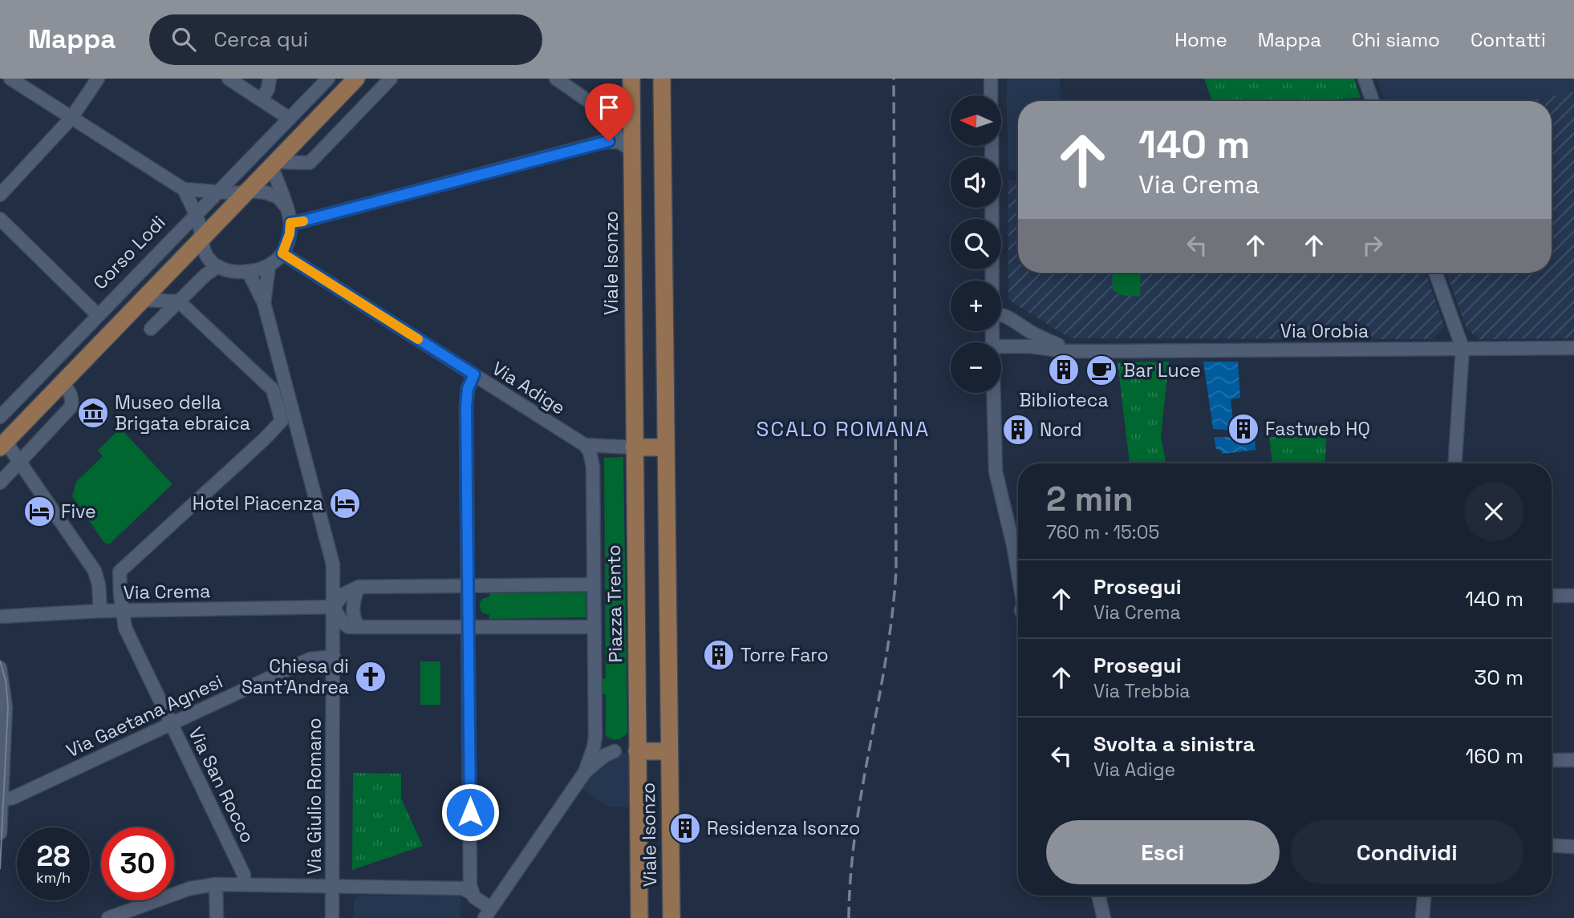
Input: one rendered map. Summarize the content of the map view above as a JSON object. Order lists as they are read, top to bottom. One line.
{"streets":{"main road":["Viale Isonzo","Piazza Trento"],"street":["Corso Lodi","Via Orobia","Via Adige","Via Crema","Via Gaetana Agnesi","Via San Rocco","Via Giulio Romano"]},"crossings":[["Viale Isonzo","Piazza Trento"],["Via Adige","Piazza Trento"],["Via Crema","Via San Rocco"],["Via Crema","Via Giulio Romano"],["Via Gaetana Agnesi","Via San Rocco"],["Via Gaetana Agnesi","Via Giulio Romano"]],"districts":["SCALO ROMANA"],"places":{"building":["Biblioteca","Fastweb HQ","Nord","Torre Faro","Residenza Isonzo"],"cafe":["Bar Luce"],"museum":["Museo della Brigata ebraica"],"hotel":["Hotel Piacenza","Five"],"church":["Chiesa di Sant'Andrea"]},"north":"left","page":{"header":"Mappa","search":"Cerca qui","nav":["Home","Mappa","Chi siamo","Contatti"],"map_buttons":["+","−"],"turn":["140 m","Via Crema"],"heading":["2 min","760 m · 15:05"],"list":[{"name":"Prosegui","note":"Via Crema","value":"140 m"},{"name":"Prosegui","note":"Via Trebbia","value":"30 m"},{"name":"Svolta a sinistra","note":"Via Adige","value":"160 m"}],"buttons":["Esci","Condividi"],"speed":"28 km/h","limit":"30"}}
